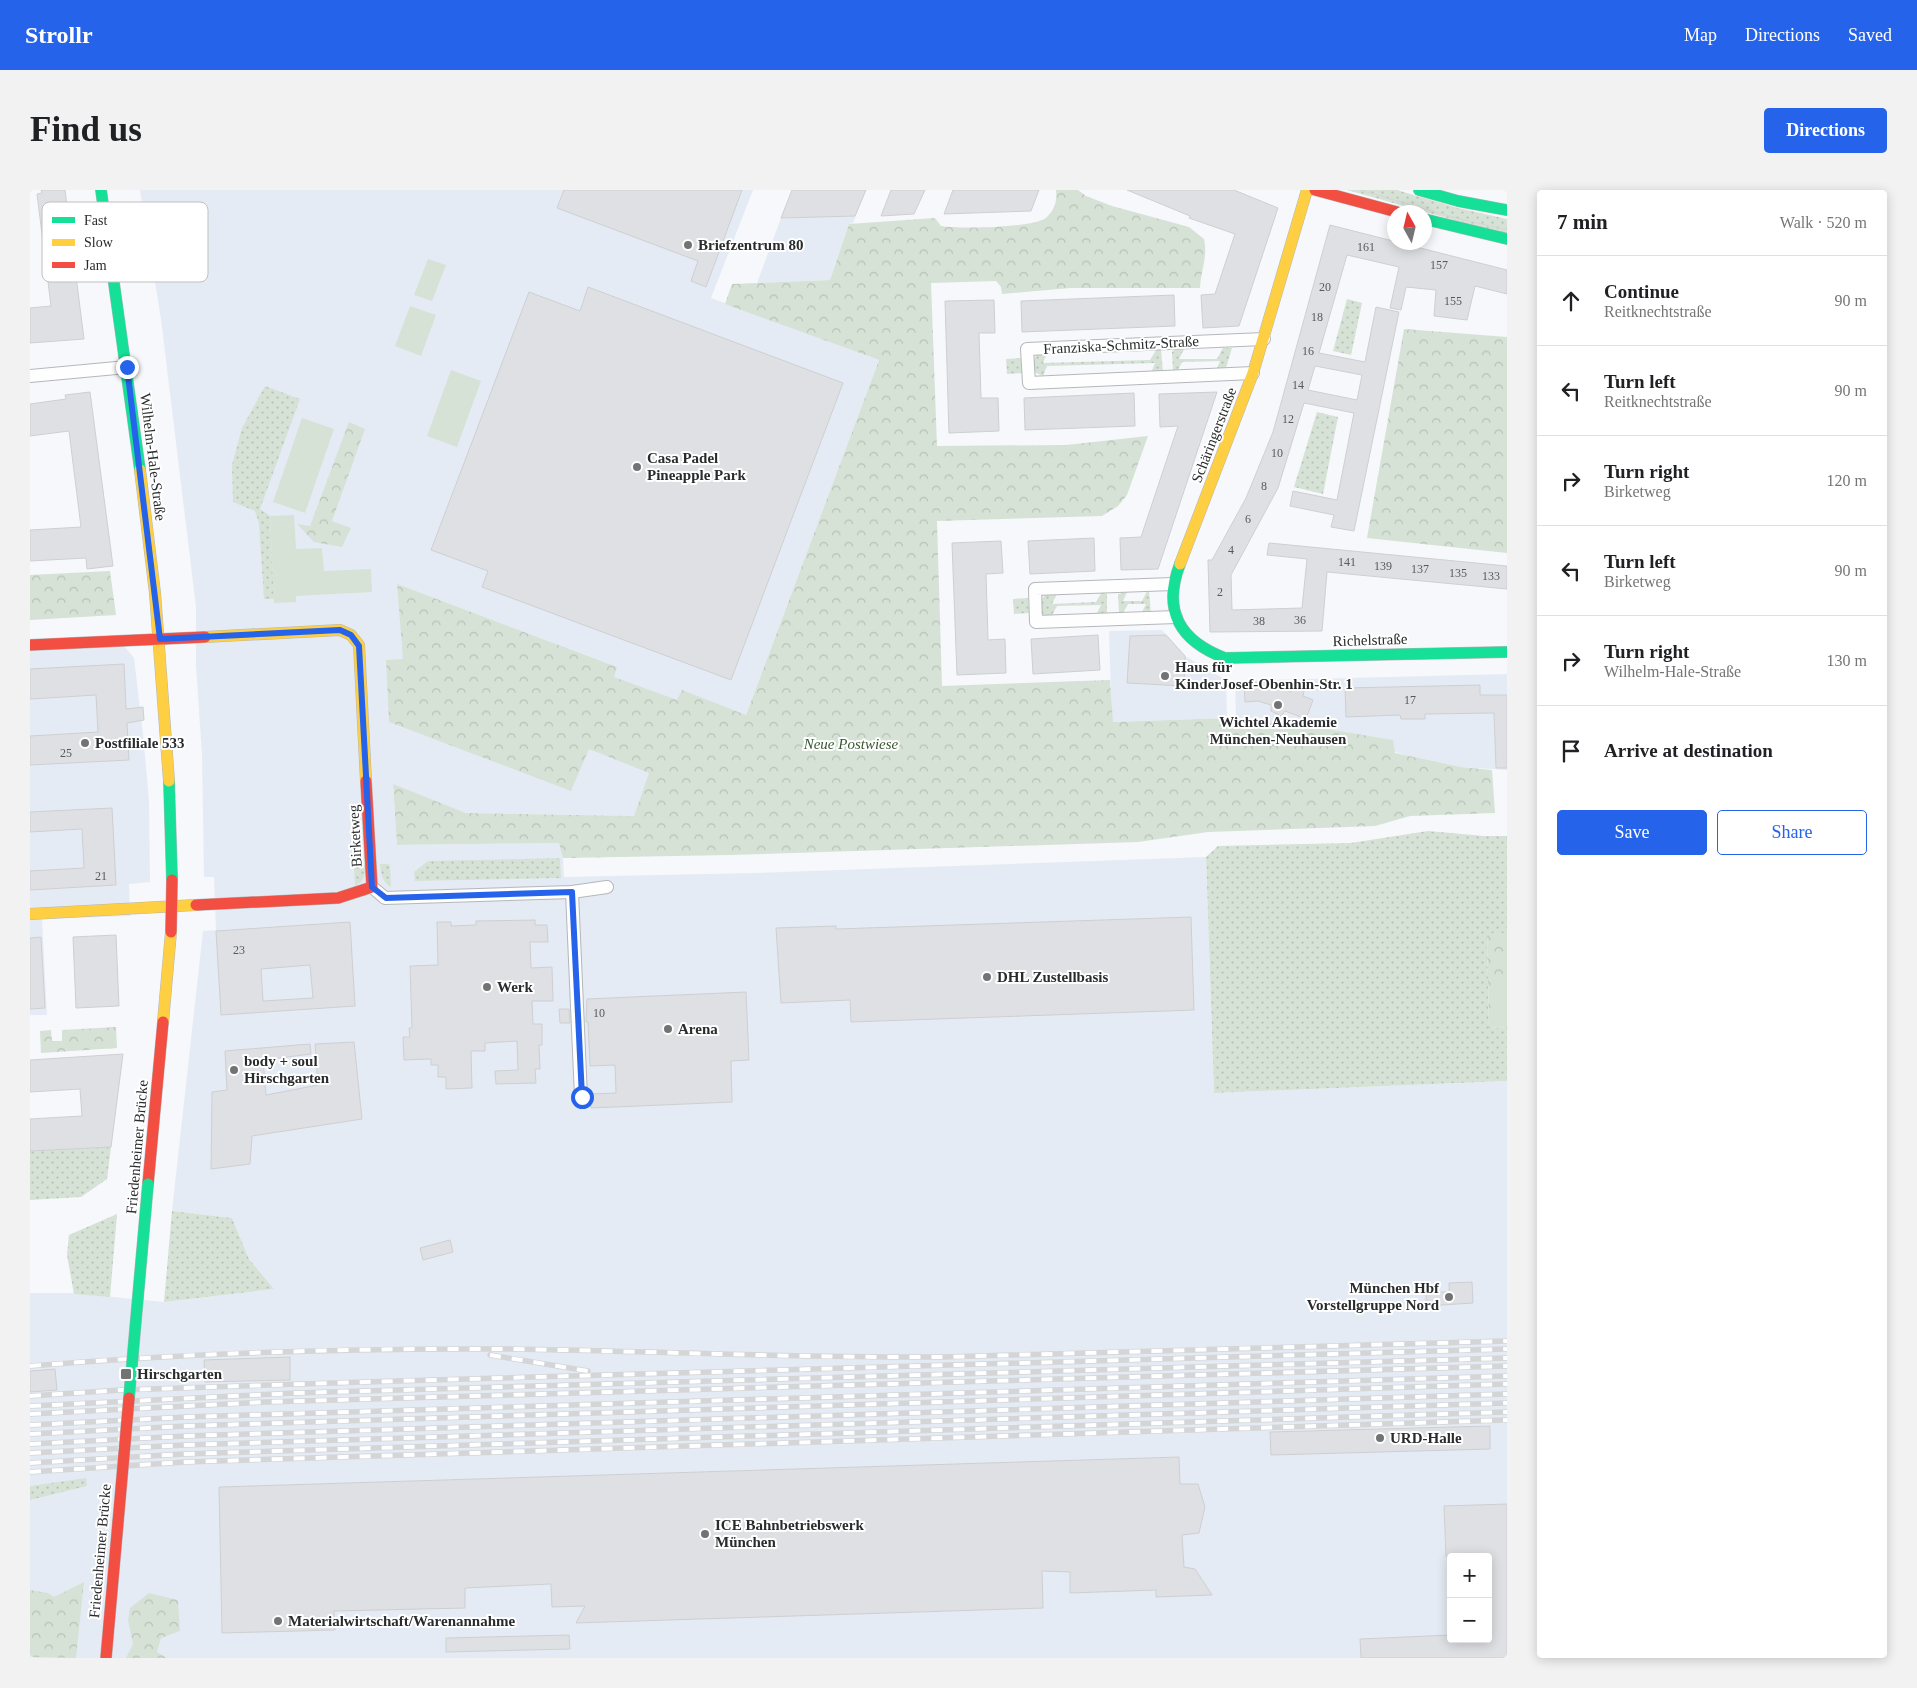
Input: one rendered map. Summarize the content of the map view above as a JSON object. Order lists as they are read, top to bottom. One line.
{"streets":{"main road":["Schäringerstraße","Wilhelm-Hale-Straße","Richelstraße","Birketweg","Friedenheimer Brücke"],"street":["Franziska-Schmitz-Straße"]},"crossings":[["Franziska-Schmitz-Straße","Schäringerstraße"],["Schäringerstraße","Richelstraße"],["Wilhelm-Hale-Straße","Birketweg"],["Wilhelm-Hale-Straße","Friedenheimer Brücke"],["Birketweg","Friedenheimer Brücke"]],"parks":["Neue Postwiese"],"places":{"other":["Briefzentrum 80","Casa Padel Pineapple Park","Haus für KinderJosef-Obenhin-Str. 1","Wichtel Akademie München-Neuhausen","Postfiliale 533","DHL Zustellbasis","Werk","Arena","body + soul Hirschgarten","München Hbf Vorstellgruppe Nord","URD-Halle","ICE Bahnbetriebswerk München","Materialwirtschaft/Warenannahme"],"transit":["Hirschgarten"]},"house_numbers":["161","157","20","155","18","16","14","12","10","8","6","4","141","139","137","135","133","2","36","38","17","25","21","23","10"],"legend":["Fast","Slow","Jam"],"north":"top","page":{"header":"Strollr","nav":["Map","Directions","Saved"],"buttons":["Directions",["Save","Share"]],"title":"Find us","heading":["7 min","Walk · 520 m"],"list":[["Continue","Reitknechtstraße","90 m"],["Turn left","Reitknechtstraße","90 m"],["Turn right","Birketweg","120 m"],["Turn left","Birketweg","90 m"],["Turn right","Wilhelm-Hale-Straße","130 m"],"Arrive at destination"],"map_buttons":["+","−"]}}
